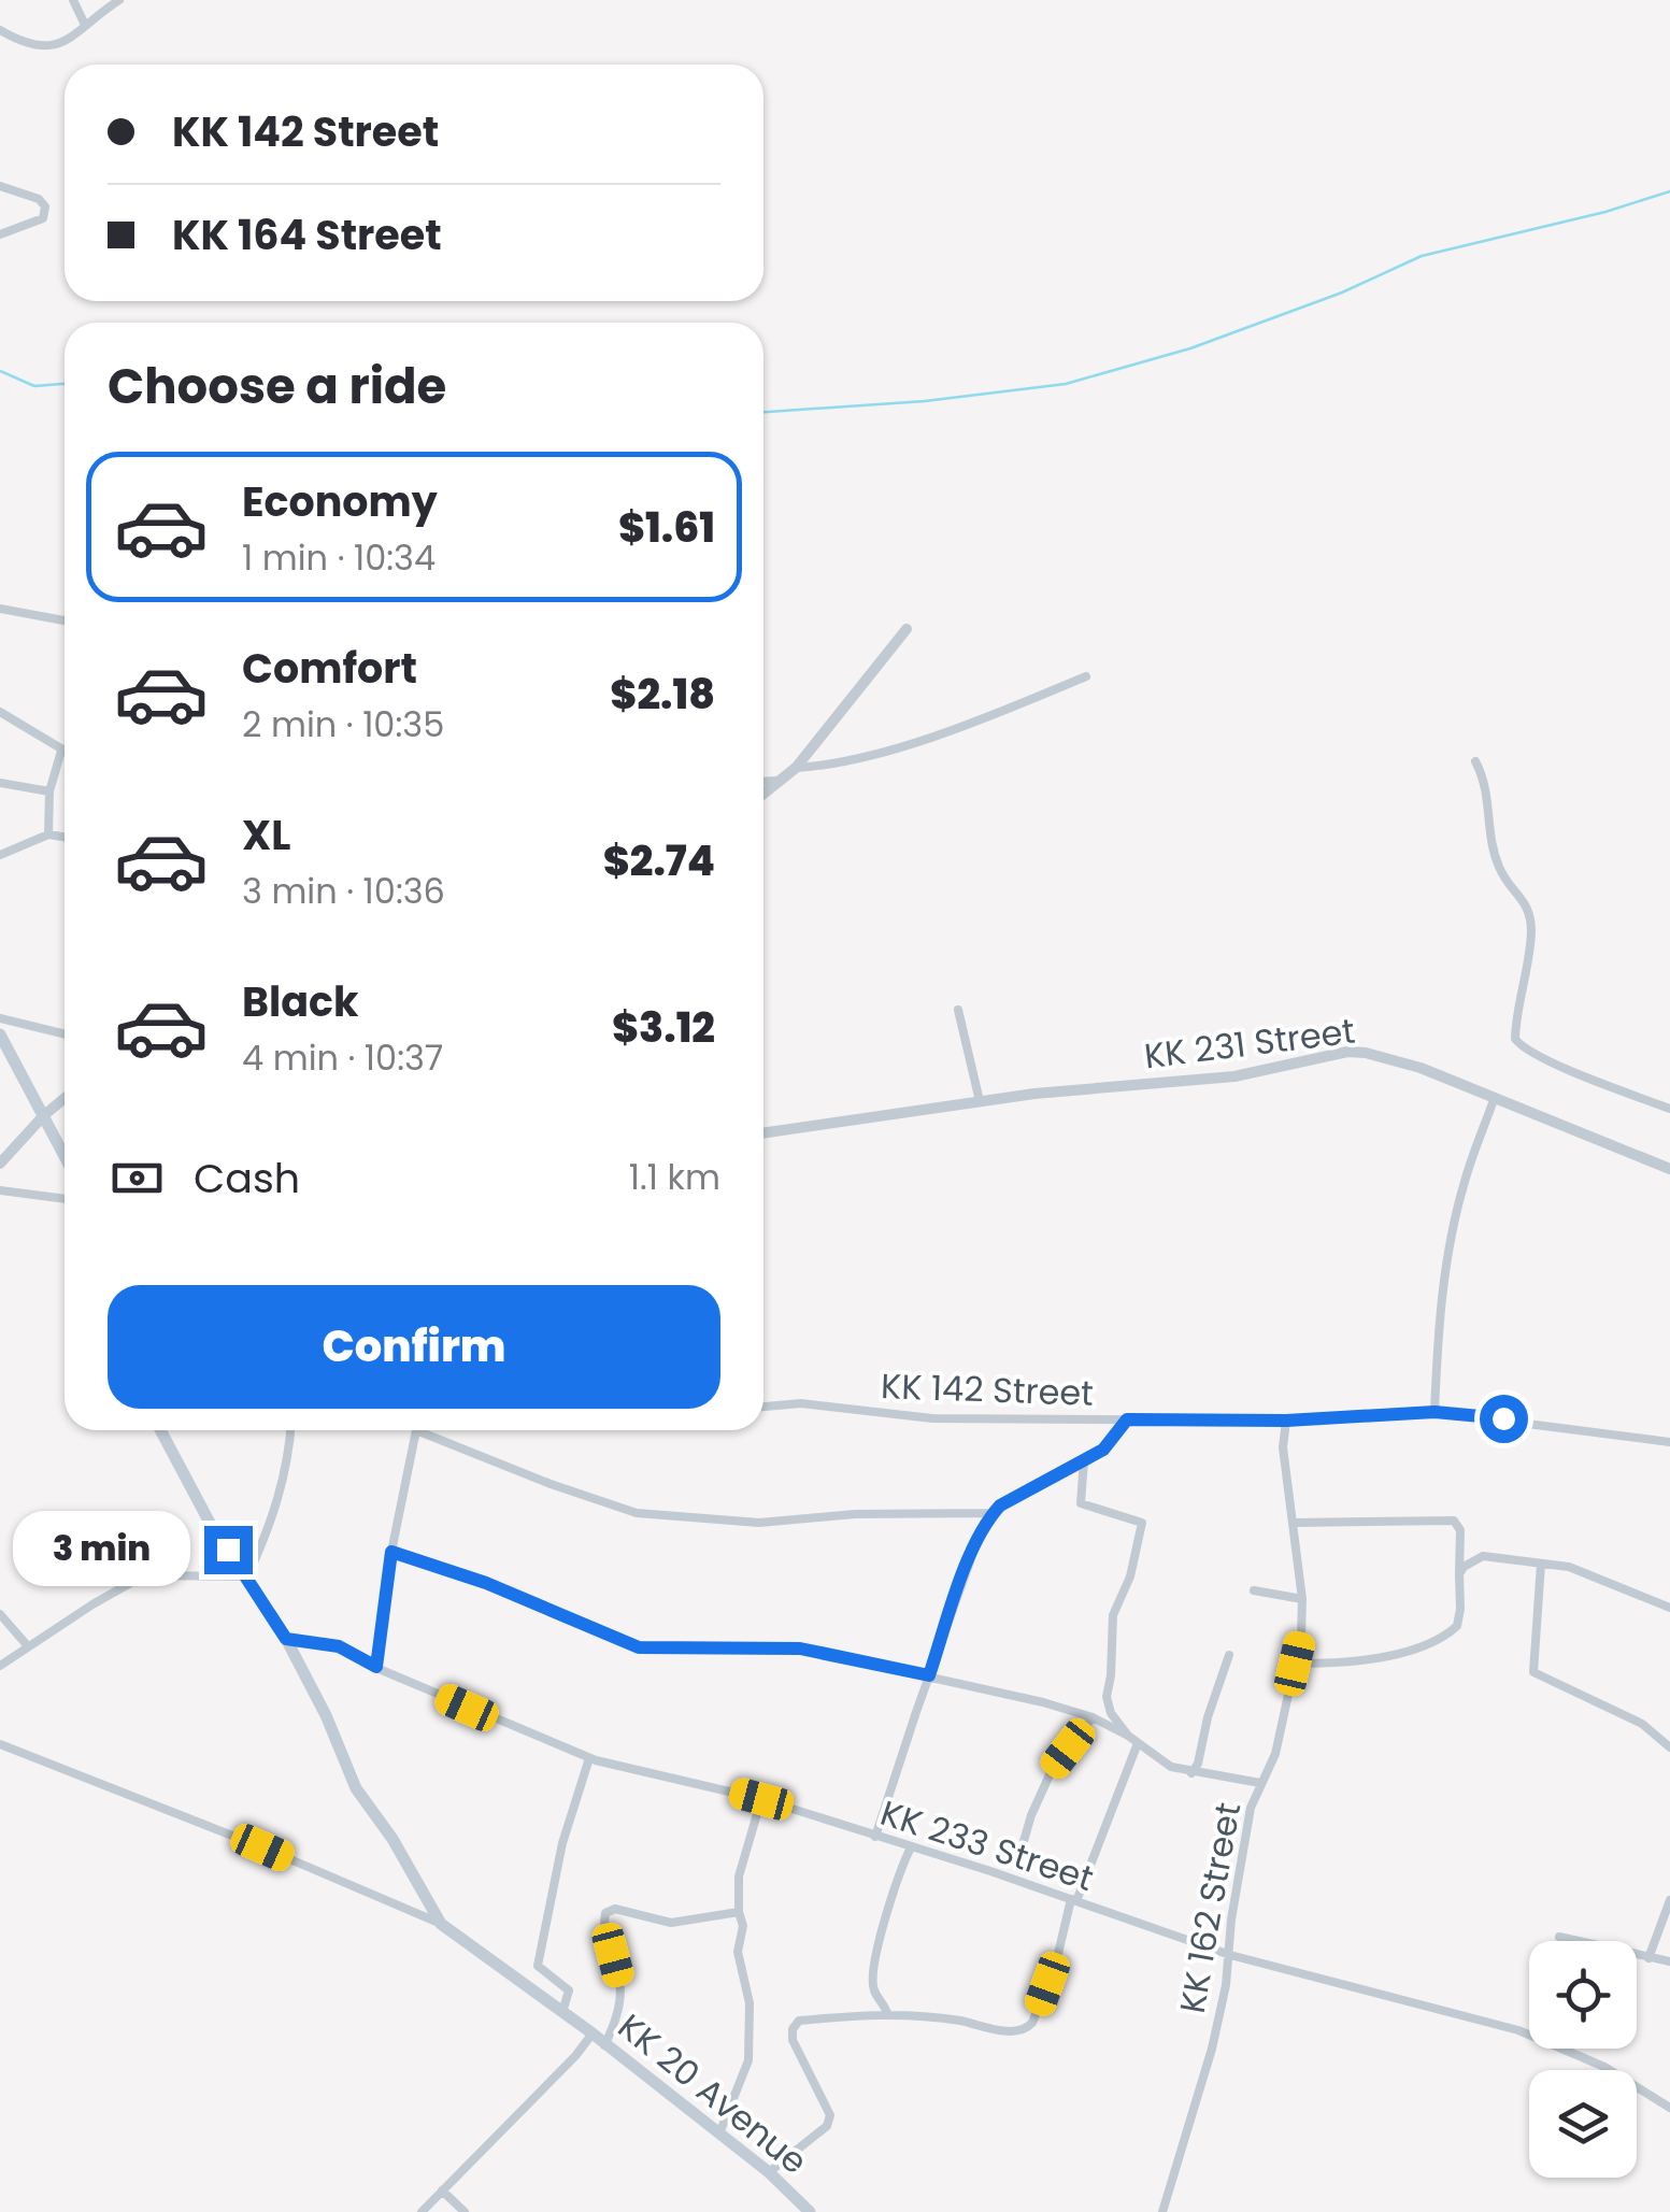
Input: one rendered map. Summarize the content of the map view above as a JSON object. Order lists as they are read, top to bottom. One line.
{"streets":{"main road":["KK 20 Avenue"],"street":["KK 231 Street","KK 142 Street","KK 233 Street","KK 162 Street"]},"crossings":[["KK 142 Street","KK 162 Street"],["KK 233 Street","KK 162 Street"]],"page":{"banner":["KK 142 Street","KK 164 Street"],"heading":"Choose a ride","list":[{"name":"Economy","note":"1 min · 10:34","value":"$1.61"},{"name":"Comfort","note":"2 min · 10:35","value":"$2.18"},{"name":"XL","note":"3 min · 10:36","value":"$2.74"},{"name":"Black","note":"4 min · 10:37","value":"$3.12"}],"pay":["Cash","1.1 km"],"buttons":"Confirm","bubble":"3 min"}}
